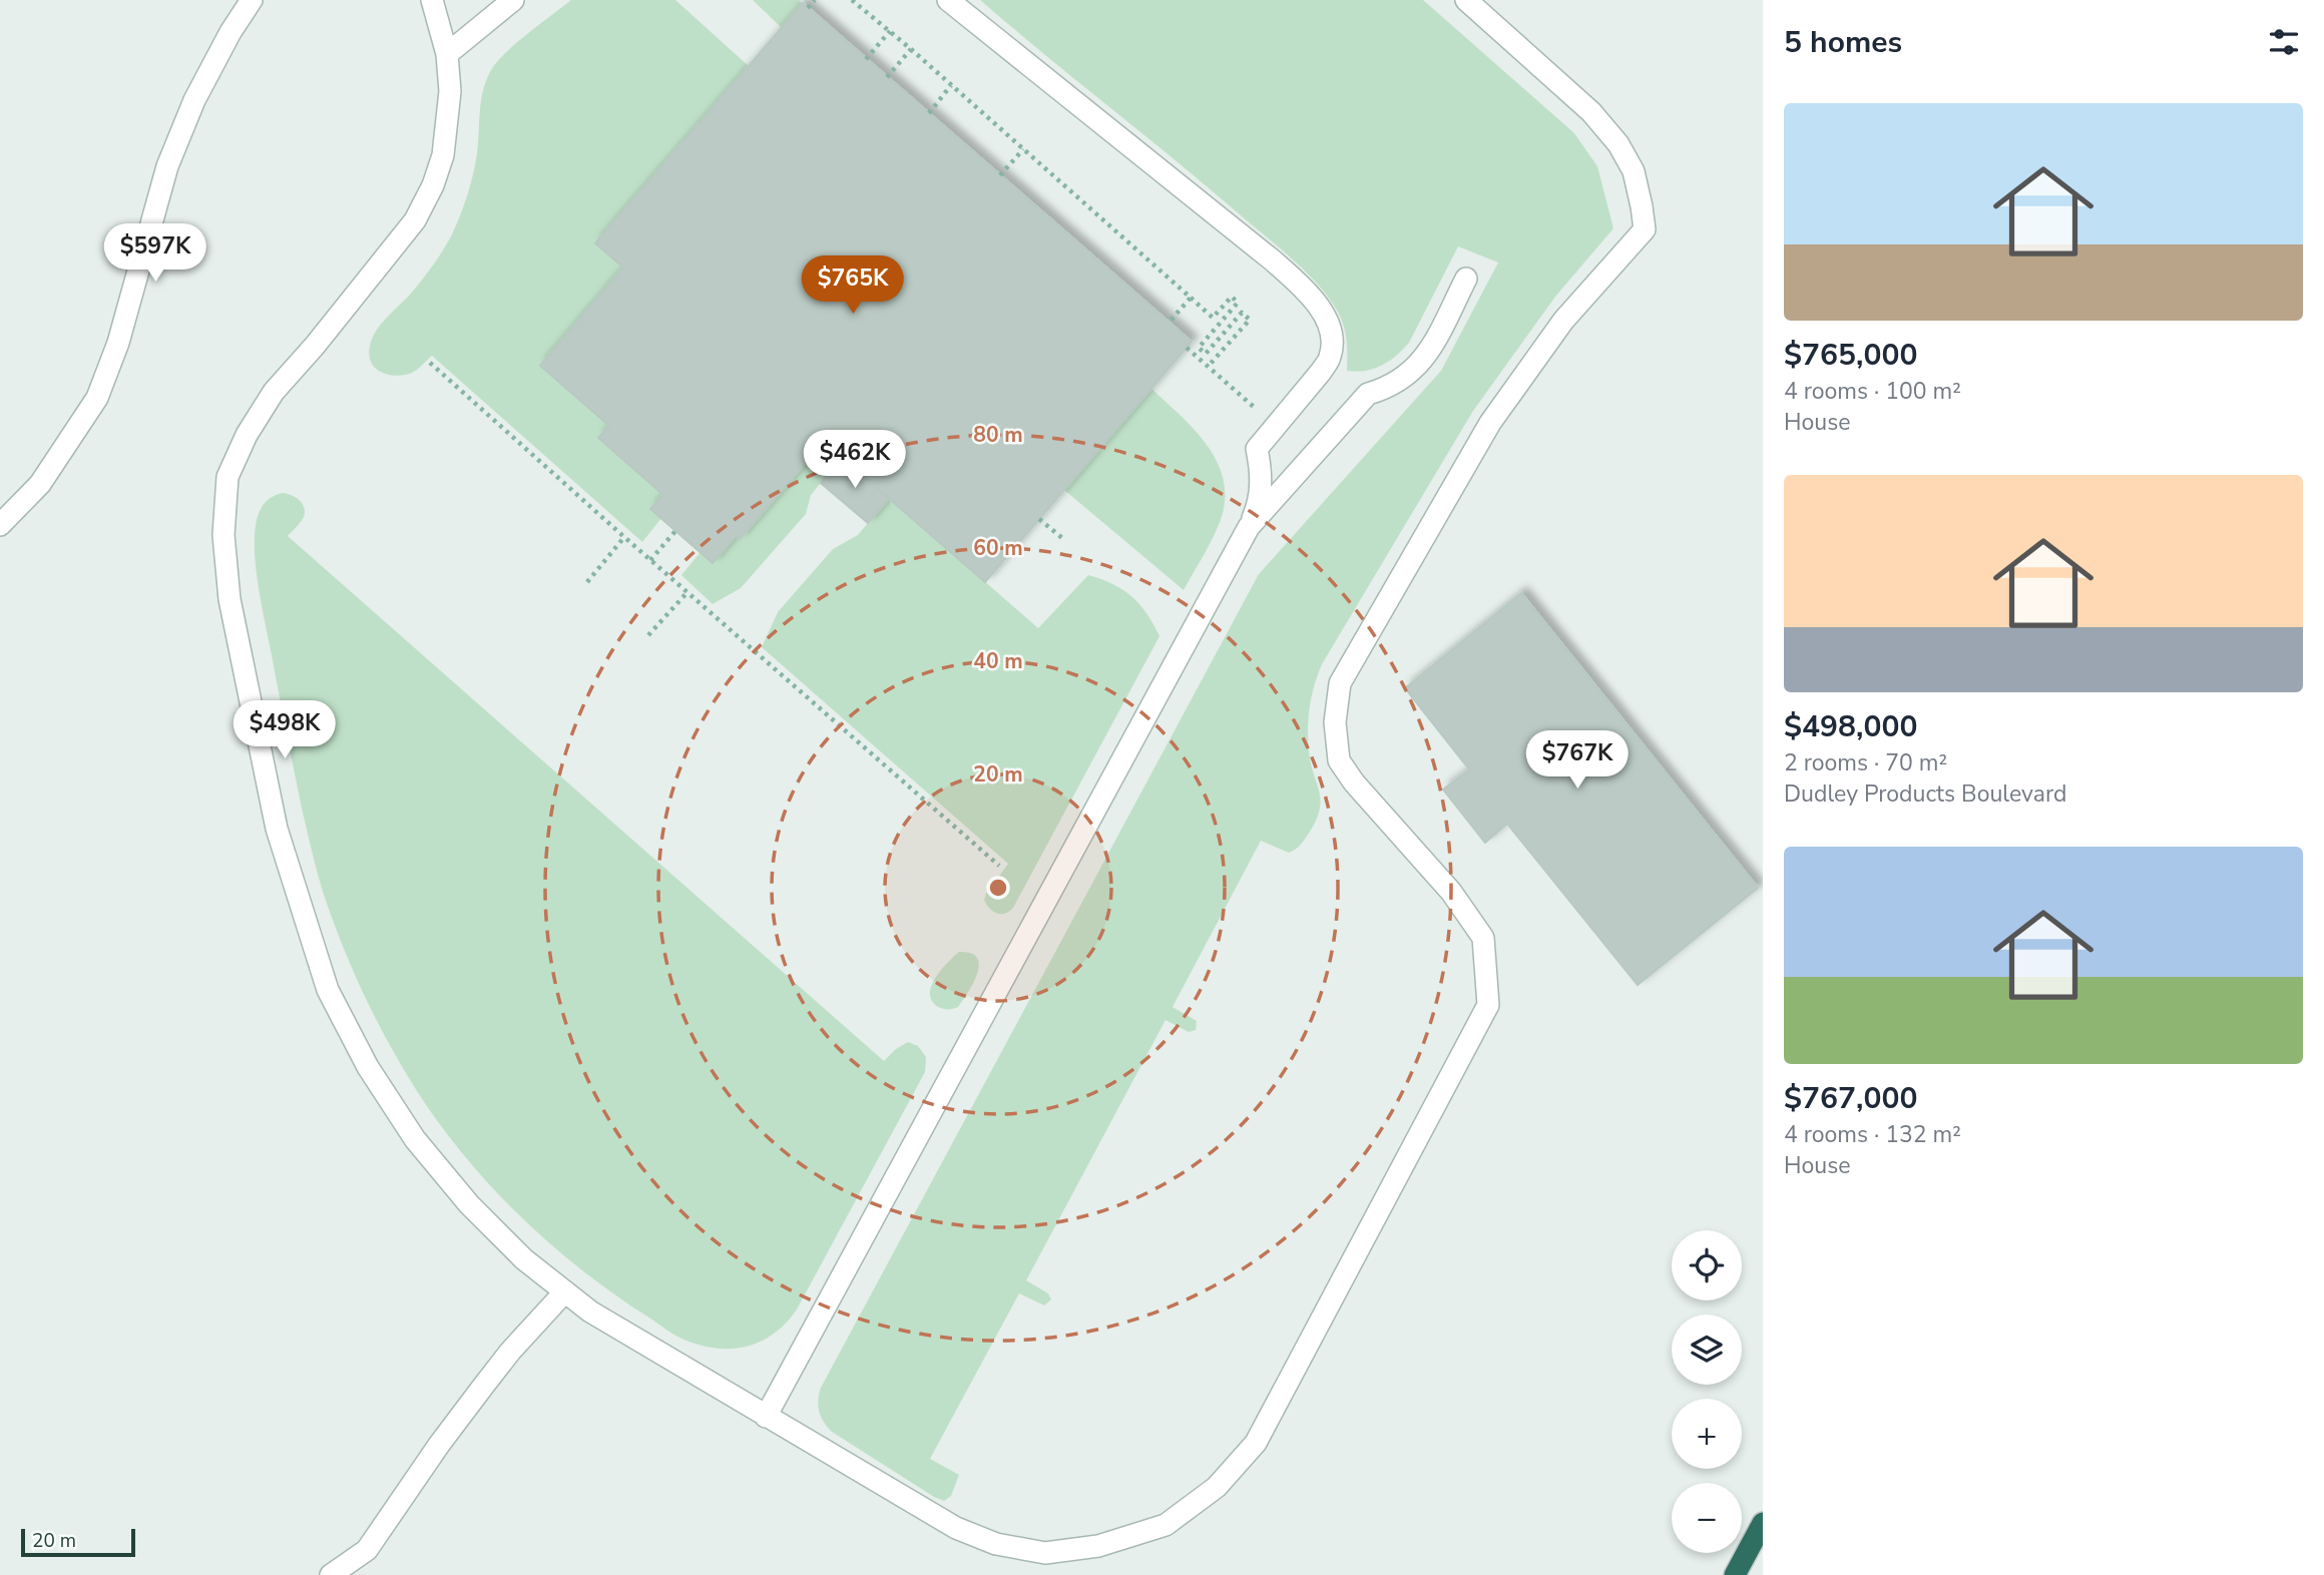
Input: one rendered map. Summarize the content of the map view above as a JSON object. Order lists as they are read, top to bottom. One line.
{"scale_bar":"20 m","page":{"heading":"5 homes","list":[{"name":"$765,000","note":"4 rooms · 100 m² · House"},{"name":"$498,000","note":"2 rooms · 70 m² · Dudley Products Boulevard"},{"name":"$767,000","note":"4 rooms · 132 m² · House"}],"price":["$597K","$765K","$462K","$498K","$767K"],"map_buttons":["+","−"],"scale":"20 m"},"rings":["80 m","60 m","40 m","20 m"]}
